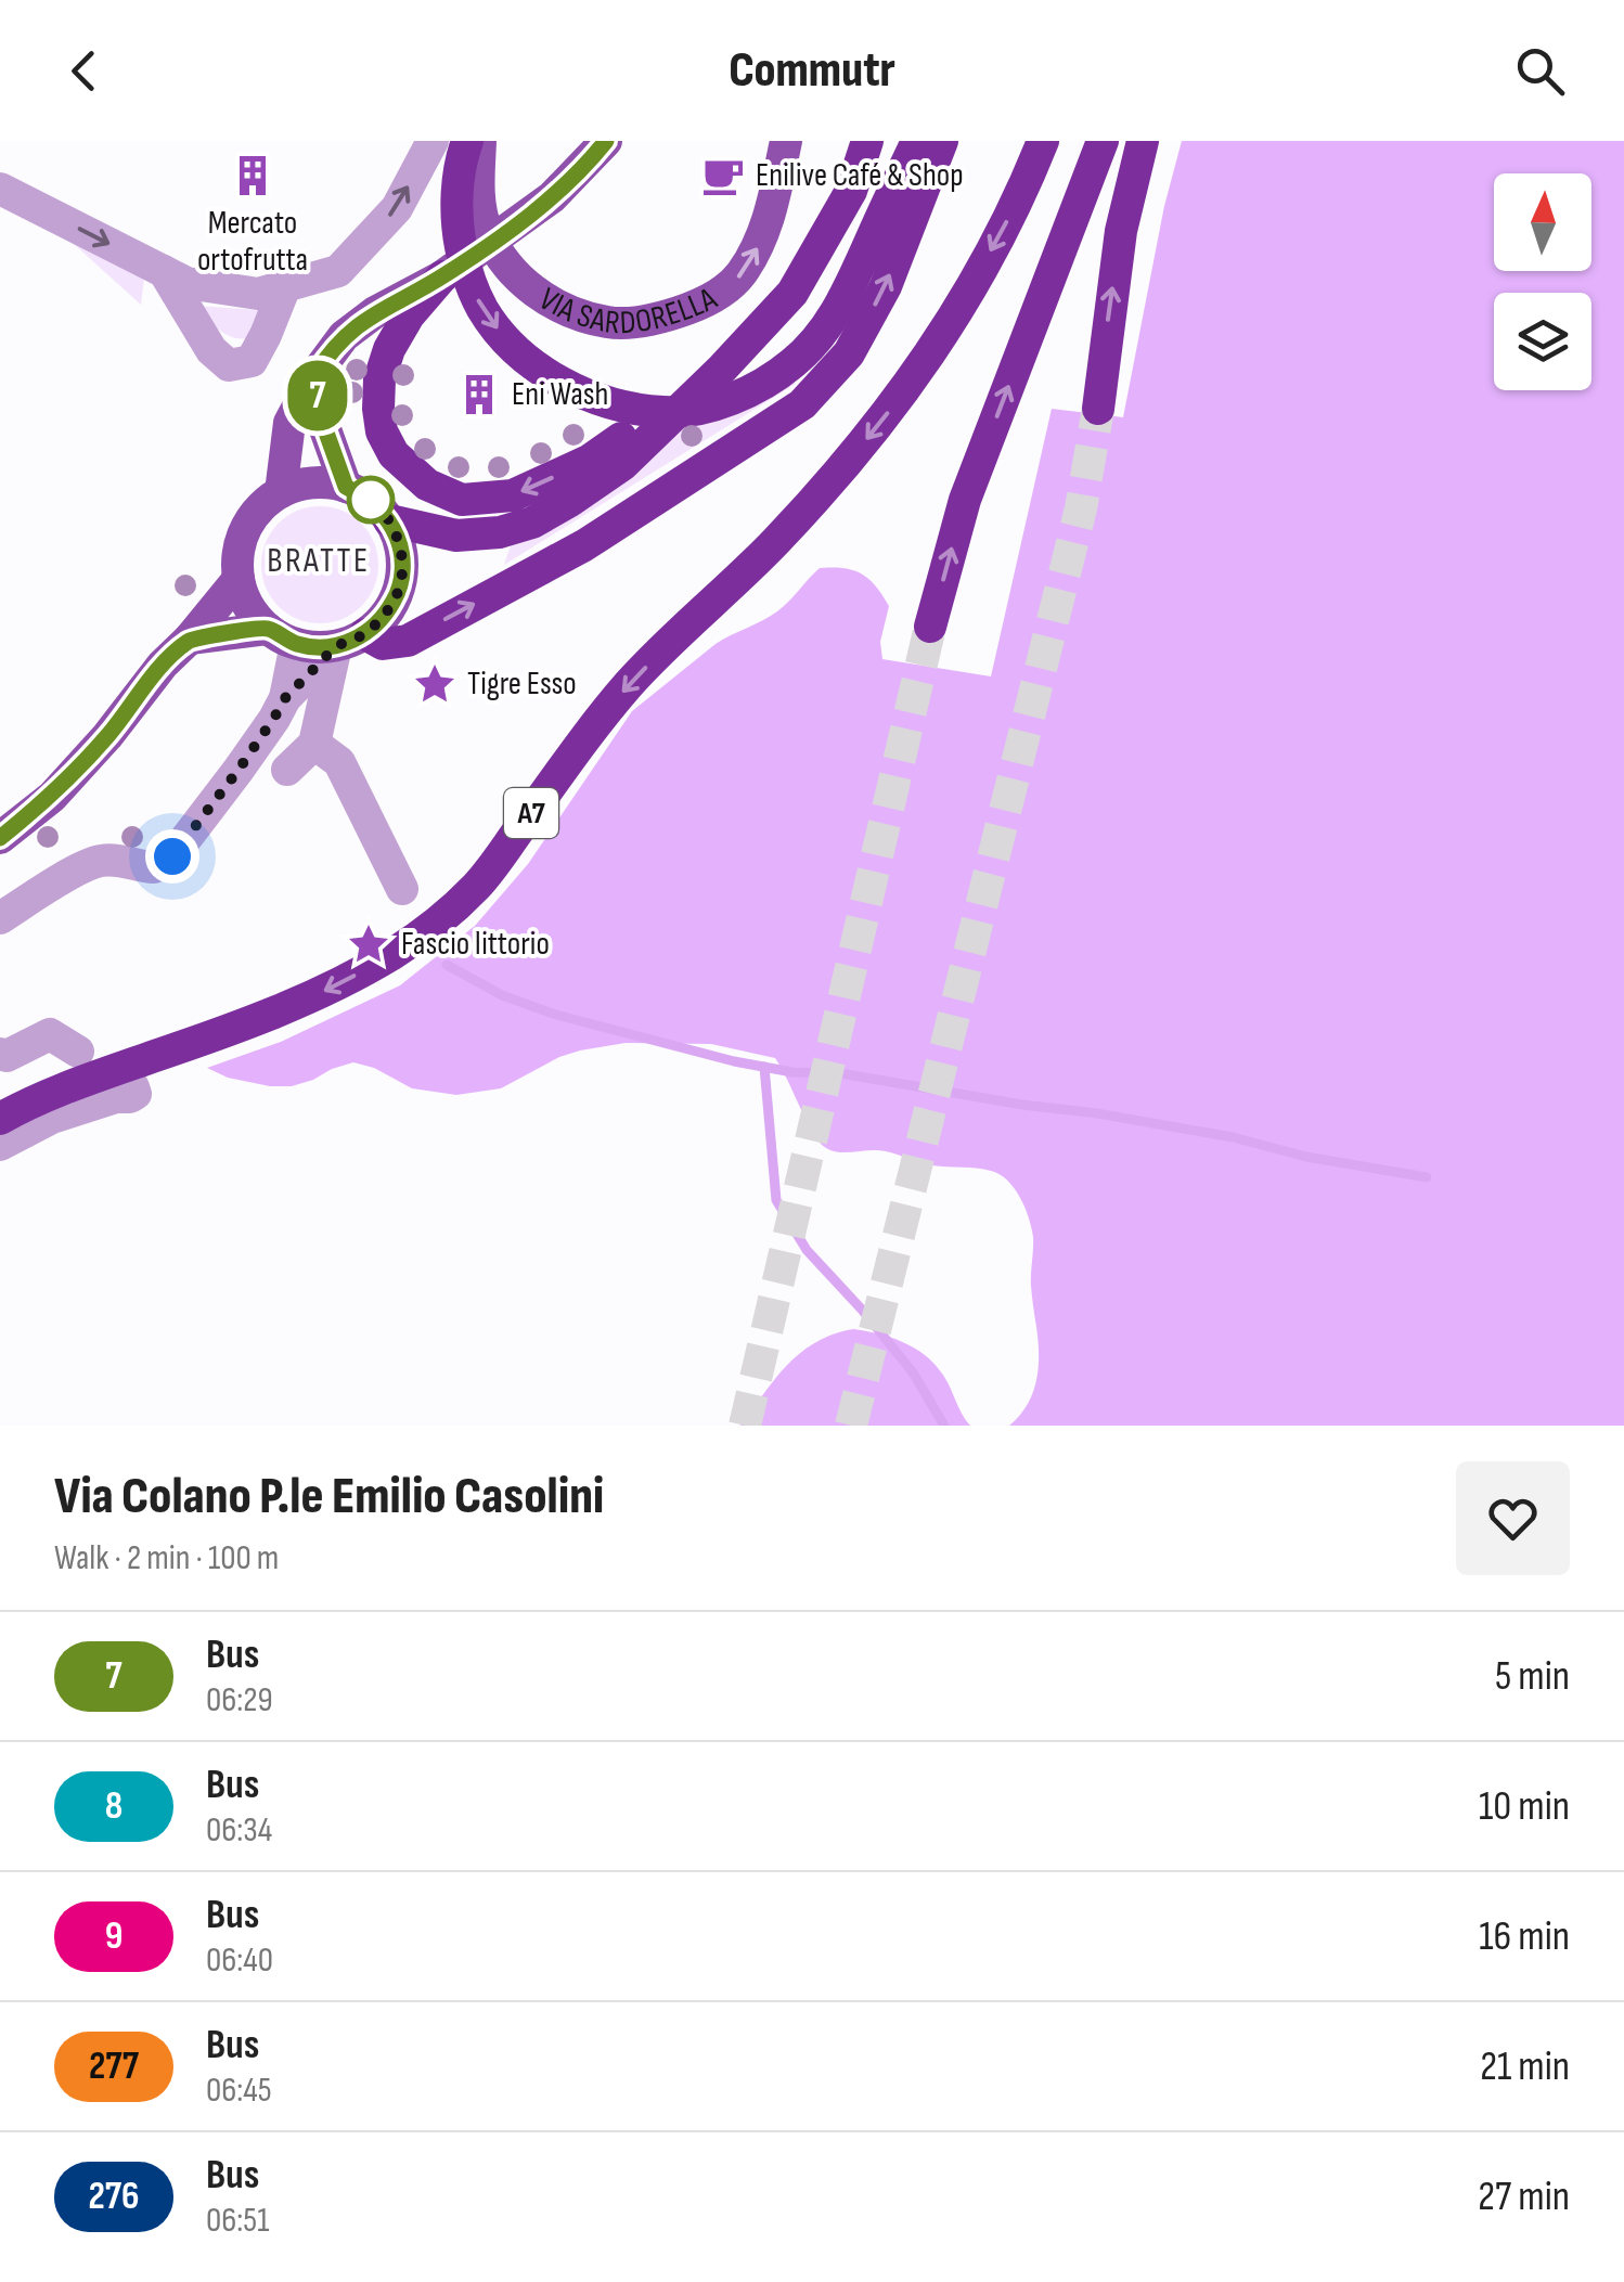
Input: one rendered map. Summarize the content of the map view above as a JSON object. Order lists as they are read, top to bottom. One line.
{"streets":{"highway":["A7"],"main road":["VIA SARDORELLA"]},"districts":["BRATTE"],"places":{"building":["Mercato ortofrutta","Eni Wash"],"cafe":["Enilive Café & Shop"],"place":["Tigre Esso","Fascio littorio"]},"lines":["bus line 7"],"north":"top","page":{"header":"Commutr","on_map":"7","heading":["Via Colano P.le Emilio Casolini","Walk · 2 min · 100 m"],"list":[{"mark":"7","name":"Bus","note":"06:29","value":"5 min"},{"mark":"8","name":"Bus","note":"06:34","value":"10 min"},{"mark":"9","name":"Bus","note":"06:40","value":"16 min"},{"mark":"277","name":"Bus","note":"06:45","value":"21 min"},{"mark":"276","name":"Bus","note":"06:51","value":"27 min"}]}}
